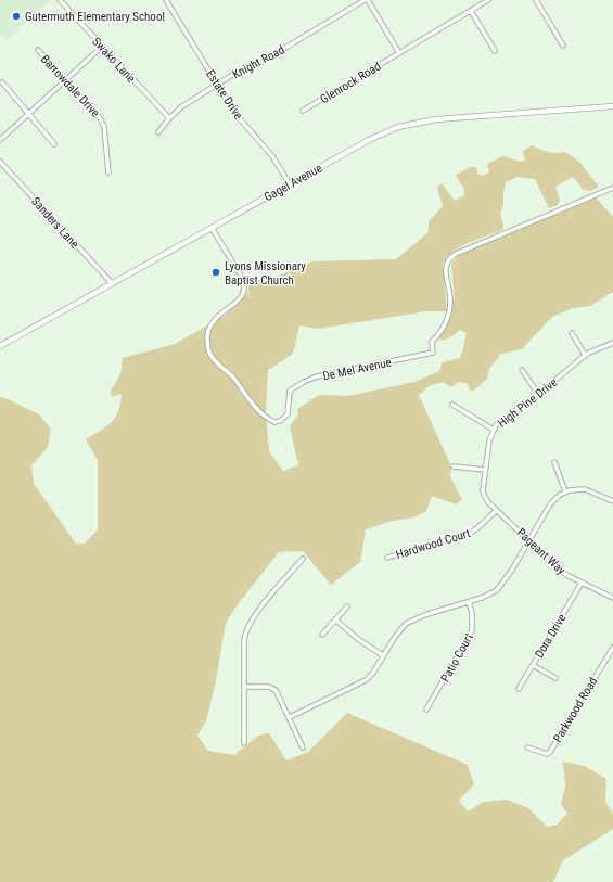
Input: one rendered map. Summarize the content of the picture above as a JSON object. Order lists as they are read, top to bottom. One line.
{"streets":{"street":["Swako Lane","Knight Road","Glenrock Road","Barrowdale Drive","Estate Drive","Gagel Avenue","Sanders Lane","De Mel Avenue","High Pine Drive","Hardwood Court","Pageant Way","Dora Drive","Patio Court","Parkwood Road"]},"crossings":[["Swako Lane","Knight Road"],["Knight Road","Estate Drive"],["Estate Drive","Gagel Avenue"],["Gagel Avenue","Sanders Lane"],["Gagel Avenue","De Mel Avenue"],["High Pine Drive","Hardwood Court"],["High Pine Drive","Pageant Way"],["Hardwood Court","Pageant Way"],["Pageant Way","Dora Drive"]],"places":["Gutermuth Elementary School","Lyons Missionary Baptist Church"]}
